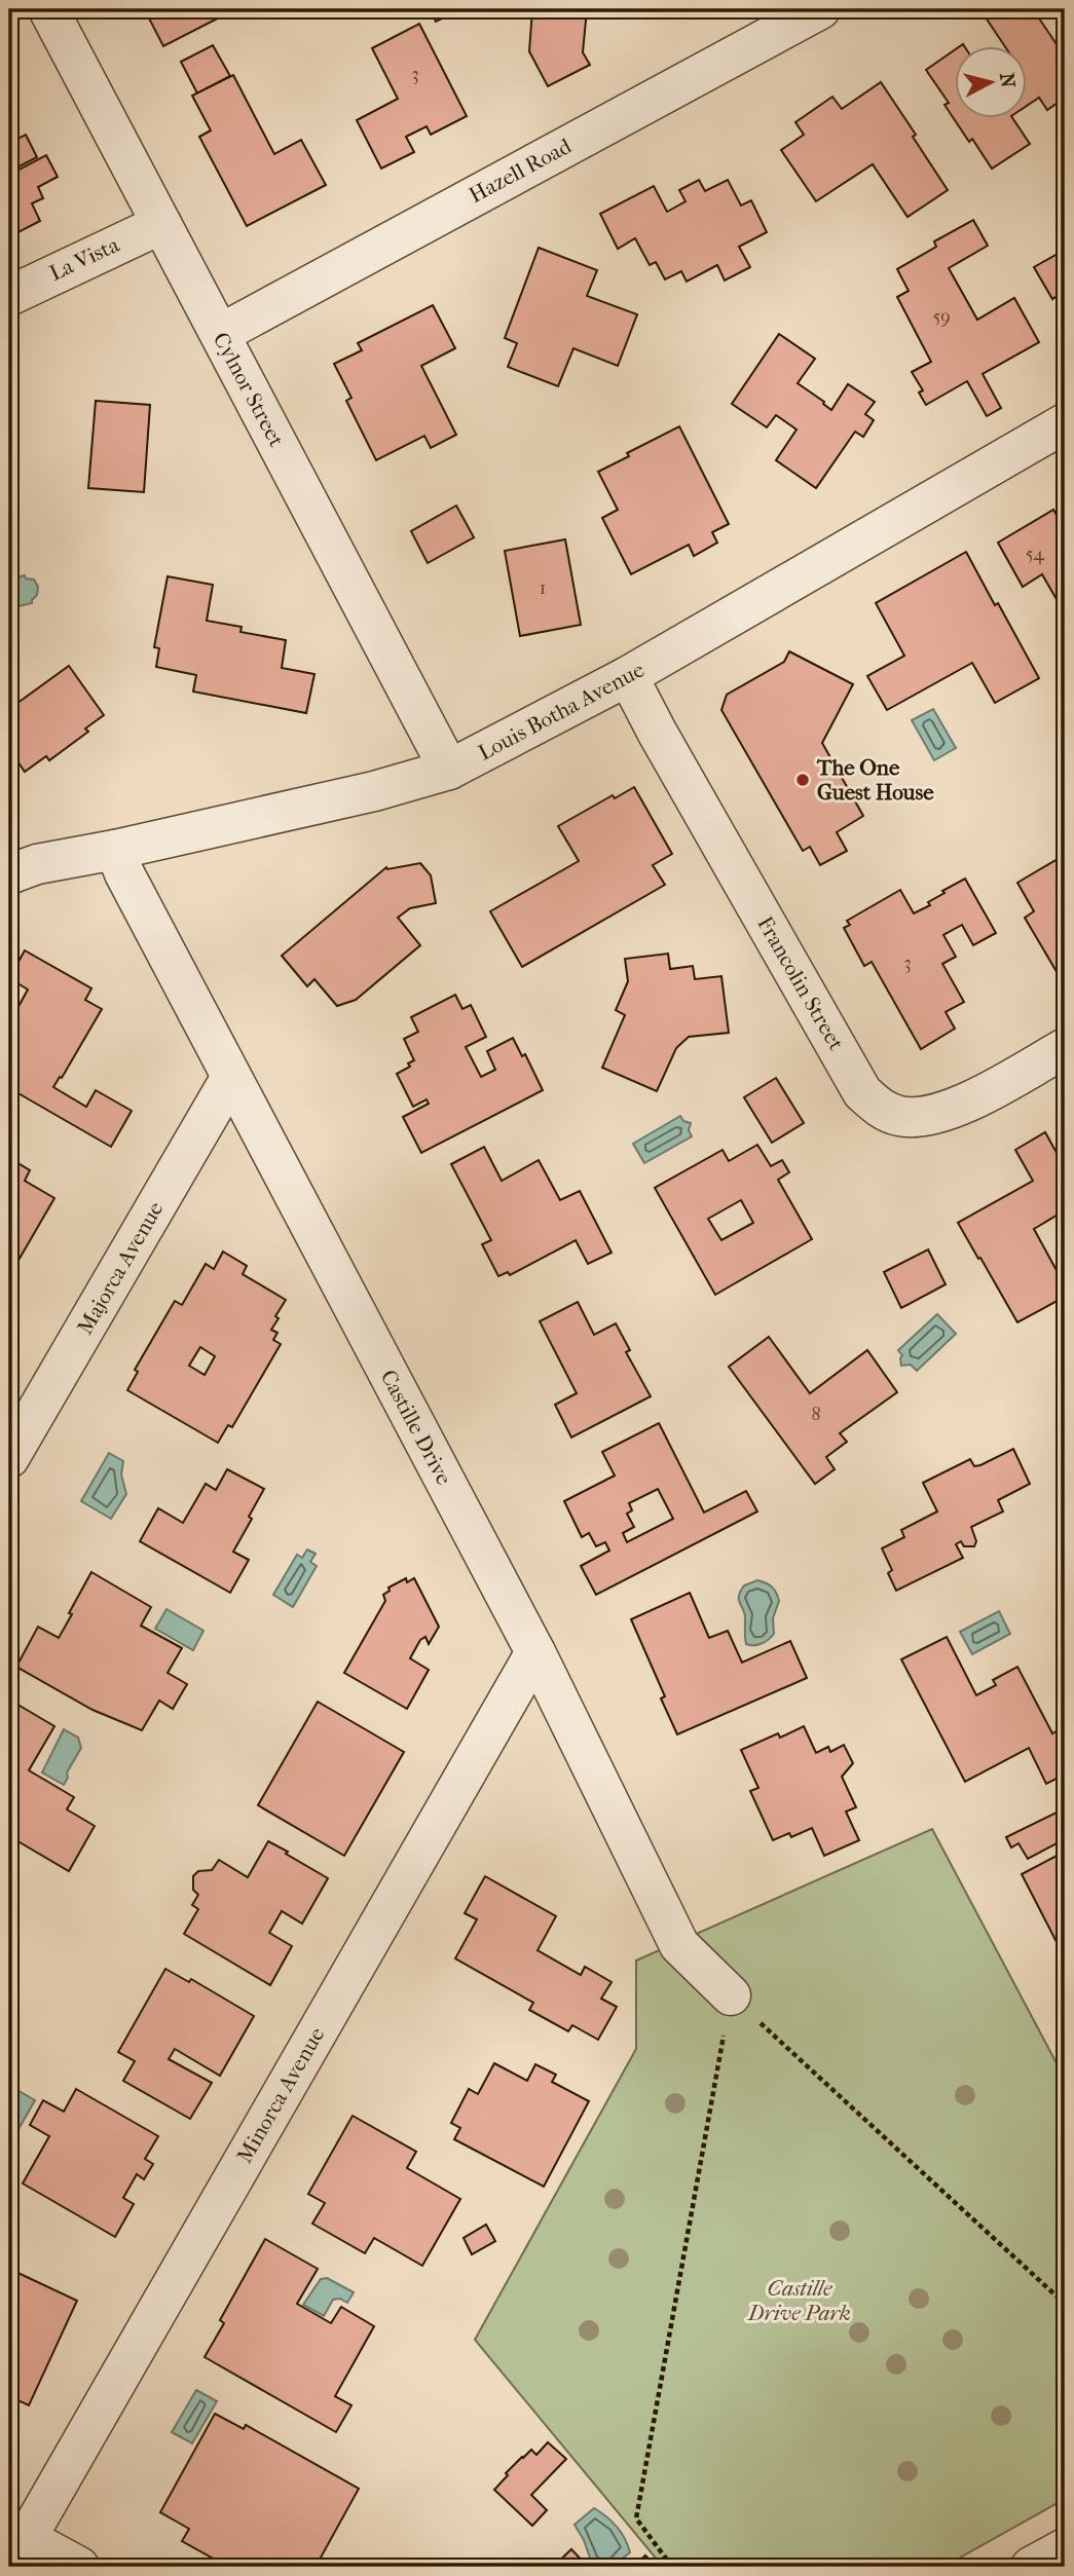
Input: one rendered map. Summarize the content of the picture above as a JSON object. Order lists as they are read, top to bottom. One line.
{"streets":{"street":["Hazell Road","La Vista","Cylnor Street","Louis Botha Avenue","Francolin Street","Majorca Avenue","Castille Drive","Minorca Avenue"]},"crossings":[["Hazell Road","Cylnor Street"],["La Vista","Cylnor Street"],["Cylnor Street","Louis Botha Avenue"],["Louis Botha Avenue","Francolin Street"],["Louis Botha Avenue","Castille Drive"],["Majorca Avenue","Castille Drive"],["Castille Drive","Minorca Avenue"]],"parks":["Castille Drive Park"],"places":["The One Guest House"],"house_numbers":["3","59","54","1","3","8"],"north":"right"}
